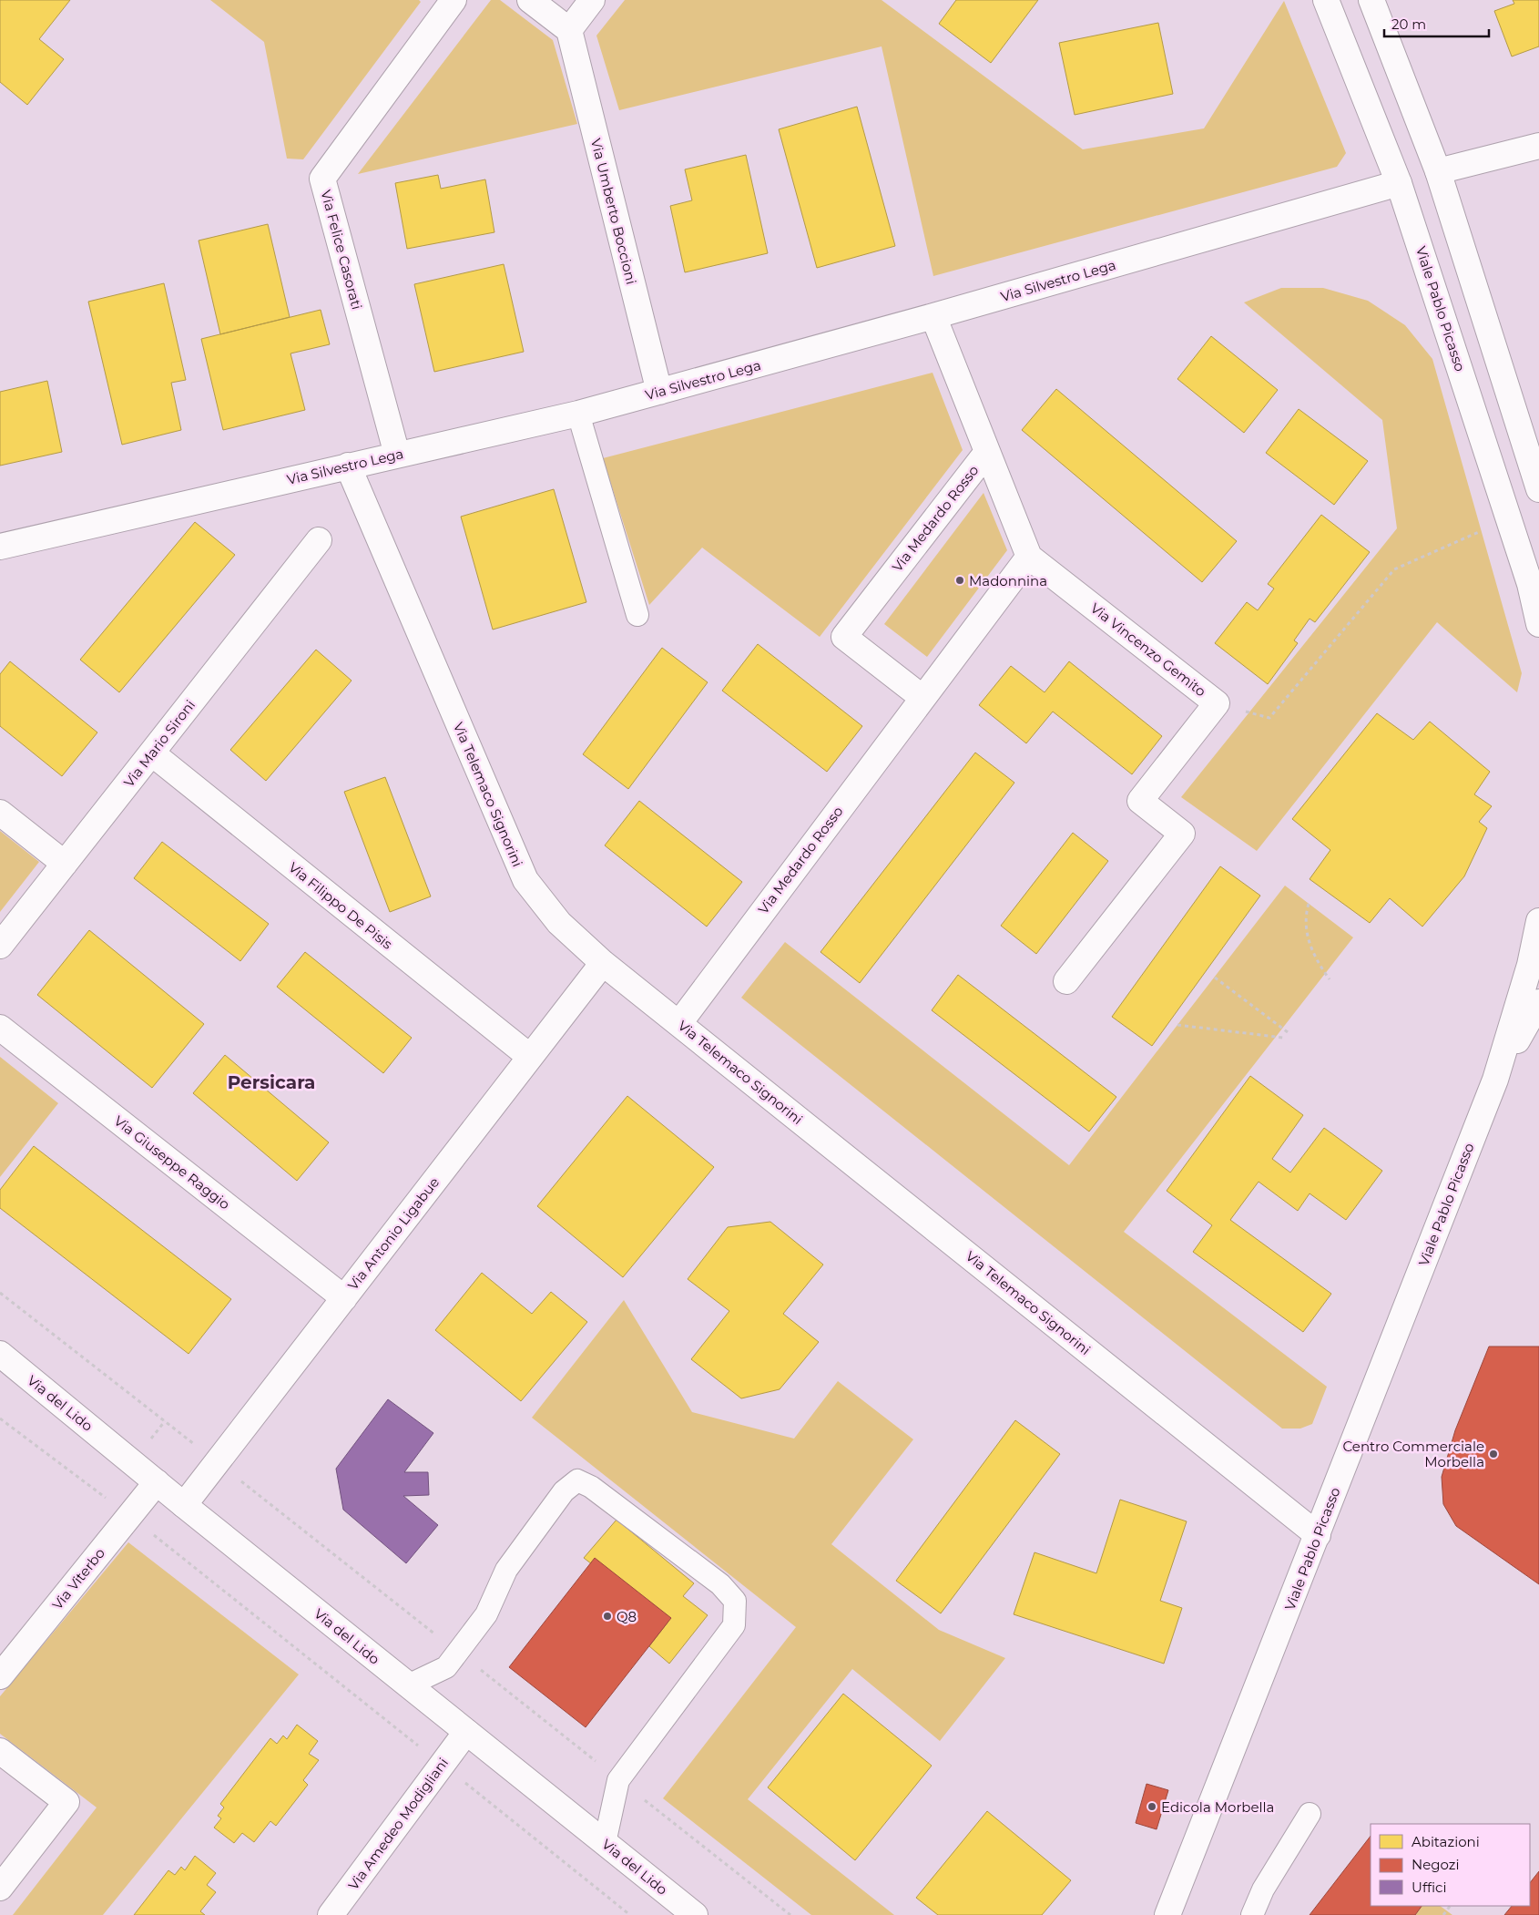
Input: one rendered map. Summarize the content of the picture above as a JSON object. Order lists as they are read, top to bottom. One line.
{"streets":{"street":["Via Umberto Boccioni","Via Felice Casorati","Via Silvestro Lega","Viale Pablo Picasso","Via Medardo Rosso","Via Vincenzo Gemito","Via Mario Sironi","Via Telemaco Signorini","Via Filippo De Pisis","Via Giuseppe Raggio","Via Antonio Ligabue","Via del Lido","Via Viterbo","Via Amedeo Modigliani"]},"crossings":[["Via Umberto Boccioni","Via Silvestro Lega"],["Via Felice Casorati","Via Silvestro Lega"],["Via Silvestro Lega","Viale Pablo Picasso"],["Via Silvestro Lega","Via Medardo Rosso"],["Via Silvestro Lega","Via Telemaco Signorini"],["Viale Pablo Picasso","Via Telemaco Signorini"],["Via Medardo Rosso","Via Vincenzo Gemito"],["Via Medardo Rosso","Via Telemaco Signorini"],["Via Mario Sironi","Via Filippo De Pisis"],["Via Telemaco Signorini","Via Antonio Ligabue"],["Via Filippo De Pisis","Via Antonio Ligabue"],["Via Giuseppe Raggio","Via Antonio Ligabue"],["Via Antonio Ligabue","Via del Lido"],["Via del Lido","Via Viterbo"],["Via del Lido","Via Amedeo Modigliani"]],"districts":["Persicara"],"places":["Madonnina","Centro Commerciale Morbella","Q8","Edicola Morbella"],"legend":["Abitazioni","Negozi","Uffici"],"scale_bar":"20 m"}
